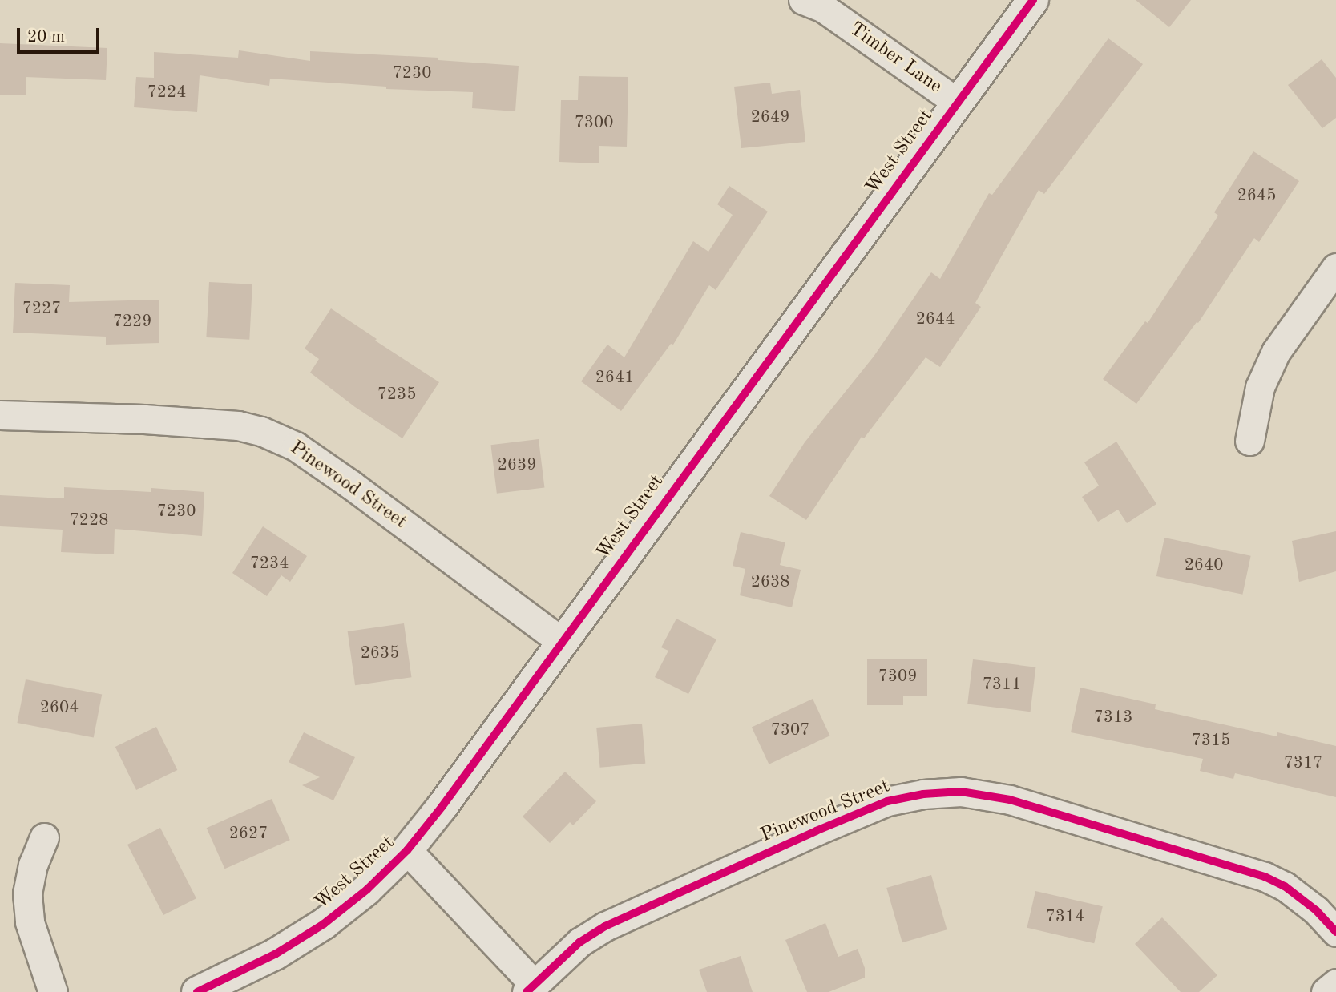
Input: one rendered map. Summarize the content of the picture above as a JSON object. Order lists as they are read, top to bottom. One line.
{"streets":{"main road":["West Street"],"street":["Timber Lane","Pinewood Street"]},"crossings":[["Timber Lane","West Street"],["West Street","Pinewood Street"]],"house_numbers":["7230","7224","2649","7300","2645","7227","2644","7229","2641","7235","2639","7230","7228","7234","2640","2638","2635","7309","7311","2604","7313","7307","7315","7317","2627","7314"],"scale_bar":"20 m"}
